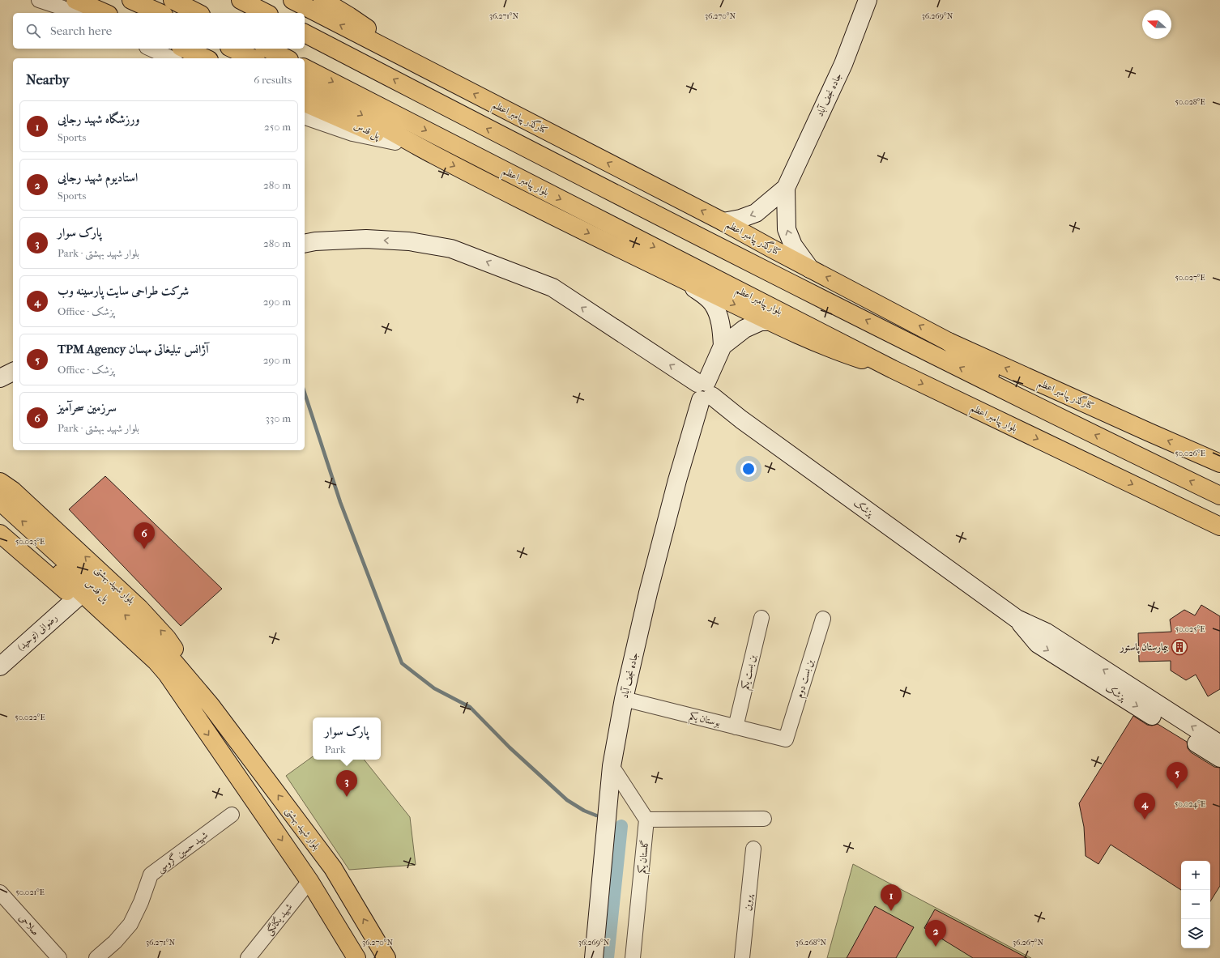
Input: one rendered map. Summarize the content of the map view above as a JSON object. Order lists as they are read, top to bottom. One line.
{"streets":{"main road":["کنارگذر پیامبر اعظم","پل قدس","بلوار پیامبر اعظم","بلوار شهید بهشتی"],"street":["جاده نجف آباد","پزشک","رضوانی (توحید)","بن بست یکم","بن بست دوم","بوستان یکم","شهید حسین گروسی","گلستان یکم","پروین","شهید یگانگی","صلاحی"]},"crossings":[["جاده نجف آباد","پزشک"],["جاده نجف آباد","بوستان یکم"],["پل قدس","بلوار شهید بهشتی"],["بن بست یکم","بوستان یکم"],["بن بست دوم","بوستان یکم"]],"places":{"building":["بیمارستان پاستور"]},"north":"left","page":{"search":"Search here","heading":["Nearby","6 results"],"list":[{"mark":"1","name":"ورزشگاه شهید رجایی","note":"Sports","value":"250 m"},{"mark":"2","name":"استادیوم شهید رجایی","note":"Sports","value":"280 m"},{"mark":"3","name":"پارک سوار","note":"Park · بلوار شهید بهشتی","value":"280 m"},{"mark":"4","name":"شرکت طراحی سایت پارسینه وب","note":"Office · پزشک","value":"290 m"},{"mark":"5","name":"TPM Agency آژانس تبلیغاتی مهسان","note":"Office · پزشک","value":"290 m"},{"mark":"6","name":"سرزمین سحرآمیز","note":"Park · بلوار شهید بهشتی","value":"330 m"}],"pins":["6","5","3","4","1","2"],"popup":["پارک سوار","Park"],"map_buttons":["+","−"]},"coordinates":["36.271°N","36.270°N","36.269°N","50.028°E","50.027°E","50.026°E","50.023°E","50.025°E","50.022°E","50.024°E","50.021°E","36.268°N","36.267°N"]}
